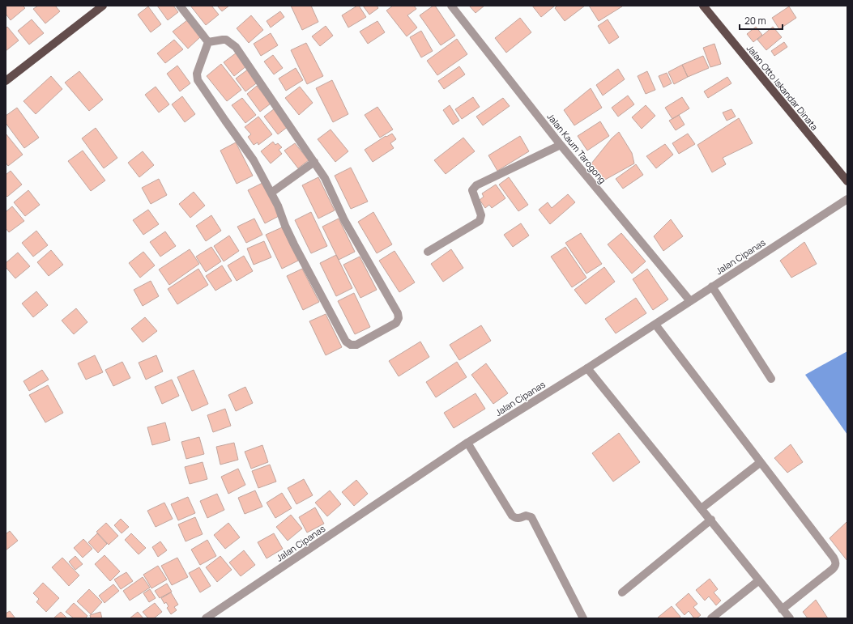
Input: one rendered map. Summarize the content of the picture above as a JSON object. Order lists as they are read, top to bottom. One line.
{"streets":{"main road":["Jalan Otto Iskandar Dinata"],"street":["Jalan Kaum Tarogong","Jalan Cipanas"]},"crossings":[["Jalan Kaum Tarogong","Jalan Cipanas"]],"scale_bar":"20 m"}
